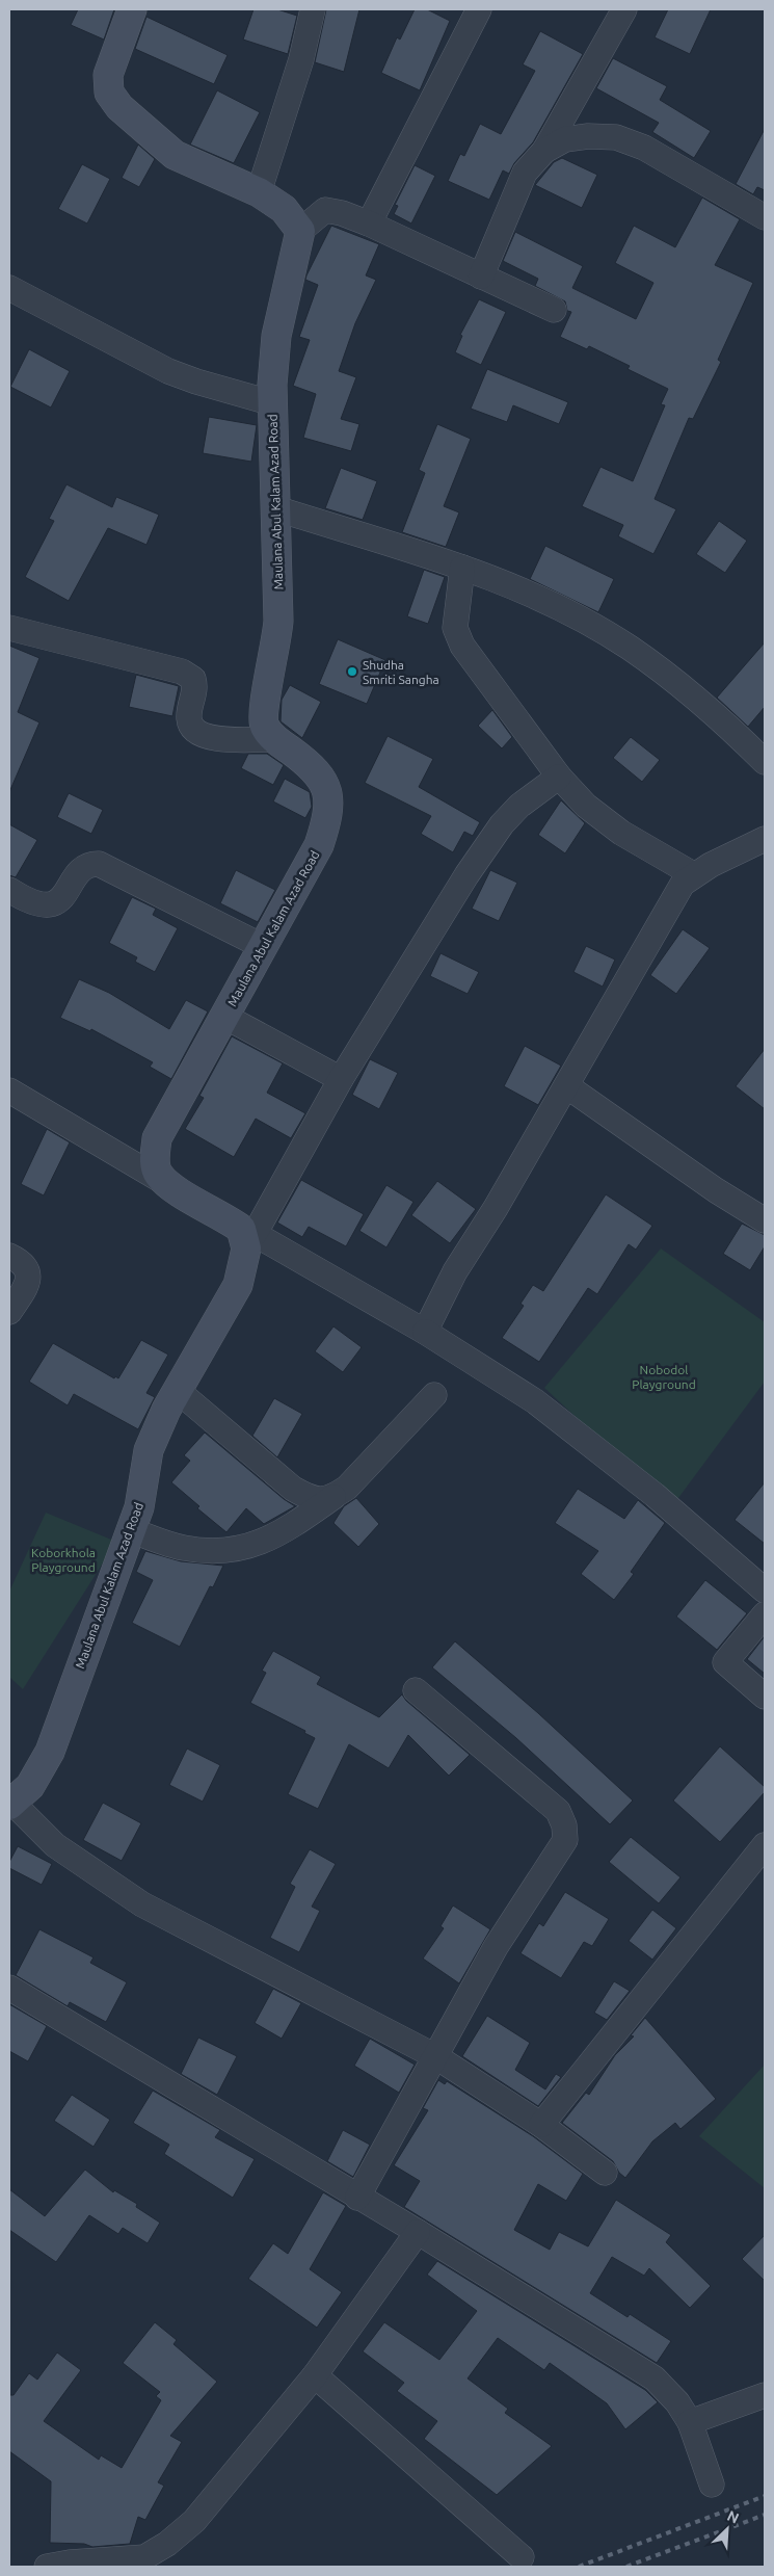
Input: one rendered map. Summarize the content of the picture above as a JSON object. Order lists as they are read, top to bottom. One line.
{"streets":{"street":["Maulana Abul Kalam Azad Road"]},"parks":["Nobodol Playground","Koborkhola Playground"],"places":["Shudha Smriti Sangha"],"north":"top right"}
